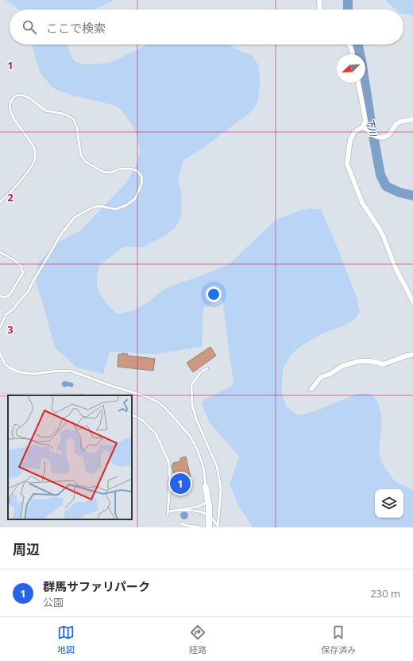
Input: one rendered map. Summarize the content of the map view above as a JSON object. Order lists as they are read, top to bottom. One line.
{"water":["下川"],"north":"bottom left","page":{"search":"ここで検索","pins":"1","heading":"周辺","list":[{"mark":"1","name":"群馬サファリパーク","note":"公園","value":"230 m"}],"nav":["地図","経路","保存済み"]},"grid":{"rows":["1","2","3"]}}
